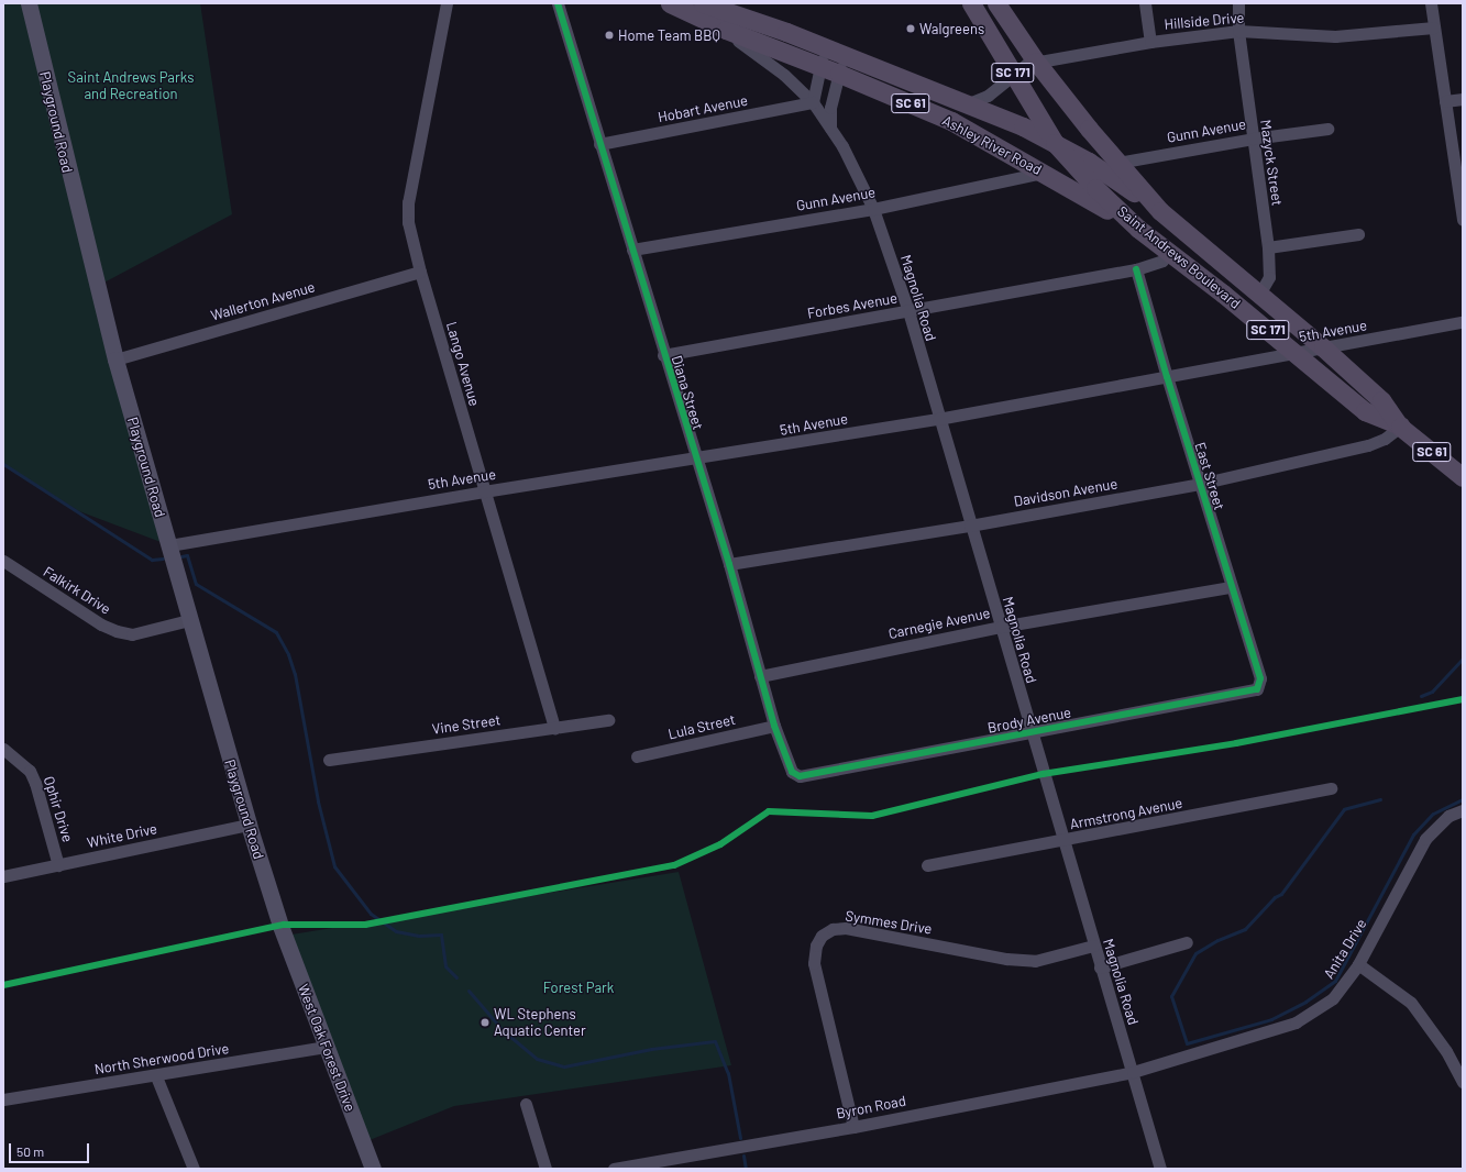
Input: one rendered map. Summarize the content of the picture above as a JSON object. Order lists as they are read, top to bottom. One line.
{"streets":{"main road":["SC 171","SC 61","Playground Road","Ashley River Road","Saint Andrews Boulevard","West Oak Forest Drive"],"street":["Hillside Drive","Hobart Avenue","Gunn Avenue","Mazyck Street","Magnolia Road","Wallerton Avenue","Forbes Avenue","5th Avenue","Lango Avenue","Diana Street","East Street","Davidson Avenue","Falkirk Drive","Carnegie Avenue","Brody Avenue","Vine Street","Lula Street","Ophir Drive","Armstrong Avenue","White Drive","Symmes Drive","Anita Drive","North Sherwood Drive","Byron Road"]},"crossings":[["Hillside Drive","Ashley River Road"],["Hillside Drive","Mazyck Street"],["Hillside Drive","Saint Andrews Boulevard"],["Hobart Avenue","Magnolia Road"],["Hobart Avenue","Diana Street"],["Playground Road","Wallerton Avenue"],["Playground Road","5th Avenue"],["Playground Road","Falkirk Drive"],["Playground Road","White Drive"],["Playground Road","West Oak Forest Drive"],["Gunn Avenue","Ashley River Road"],["Gunn Avenue","Mazyck Street"],["Gunn Avenue","Saint Andrews Boulevard"],["Gunn Avenue","Magnolia Road"],["Gunn Avenue","Diana Street"],["Ashley River Road","Saint Andrews Boulevard"],["Ashley River Road","Magnolia Road"],["Mazyck Street","Saint Andrews Boulevard"],["Saint Andrews Boulevard","Forbes Avenue"],["Saint Andrews Boulevard","5th Avenue"],["Saint Andrews Boulevard","Davidson Avenue"],["Magnolia Road","Forbes Avenue"],["Magnolia Road","5th Avenue"],["Magnolia Road","Davidson Avenue"],["Magnolia Road","Carnegie Avenue"],["Magnolia Road","Brody Avenue"],["Magnolia Road","Armstrong Avenue"],["Magnolia Road","Symmes Drive"],["Magnolia Road","Anita Drive"],["Magnolia Road","Byron Road"],["Wallerton Avenue","Lango Avenue"],["Forbes Avenue","Diana Street"],["Forbes Avenue","East Street"],["5th Avenue","Lango Avenue"],["5th Avenue","Diana Street"],["5th Avenue","East Street"],["Lango Avenue","Vine Street"],["Diana Street","Davidson Avenue"],["Diana Street","Carnegie Avenue"],["Diana Street","Brody Avenue"],["Diana Street","Lula Street"],["East Street","Davidson Avenue"],["East Street","Carnegie Avenue"],["East Street","Brody Avenue"],["Ophir Drive","White Drive"],["Symmes Drive","Byron Road"],["Anita Drive","Byron Road"],["West Oak Forest Drive","North Sherwood Drive"]],"parks":["Saint Andrews Parks and Recreation","Forest Park"],"places":["Walgreens","Home Team BBQ","WL Stephens Aquatic Center"],"scale_bar":"50 m"}
